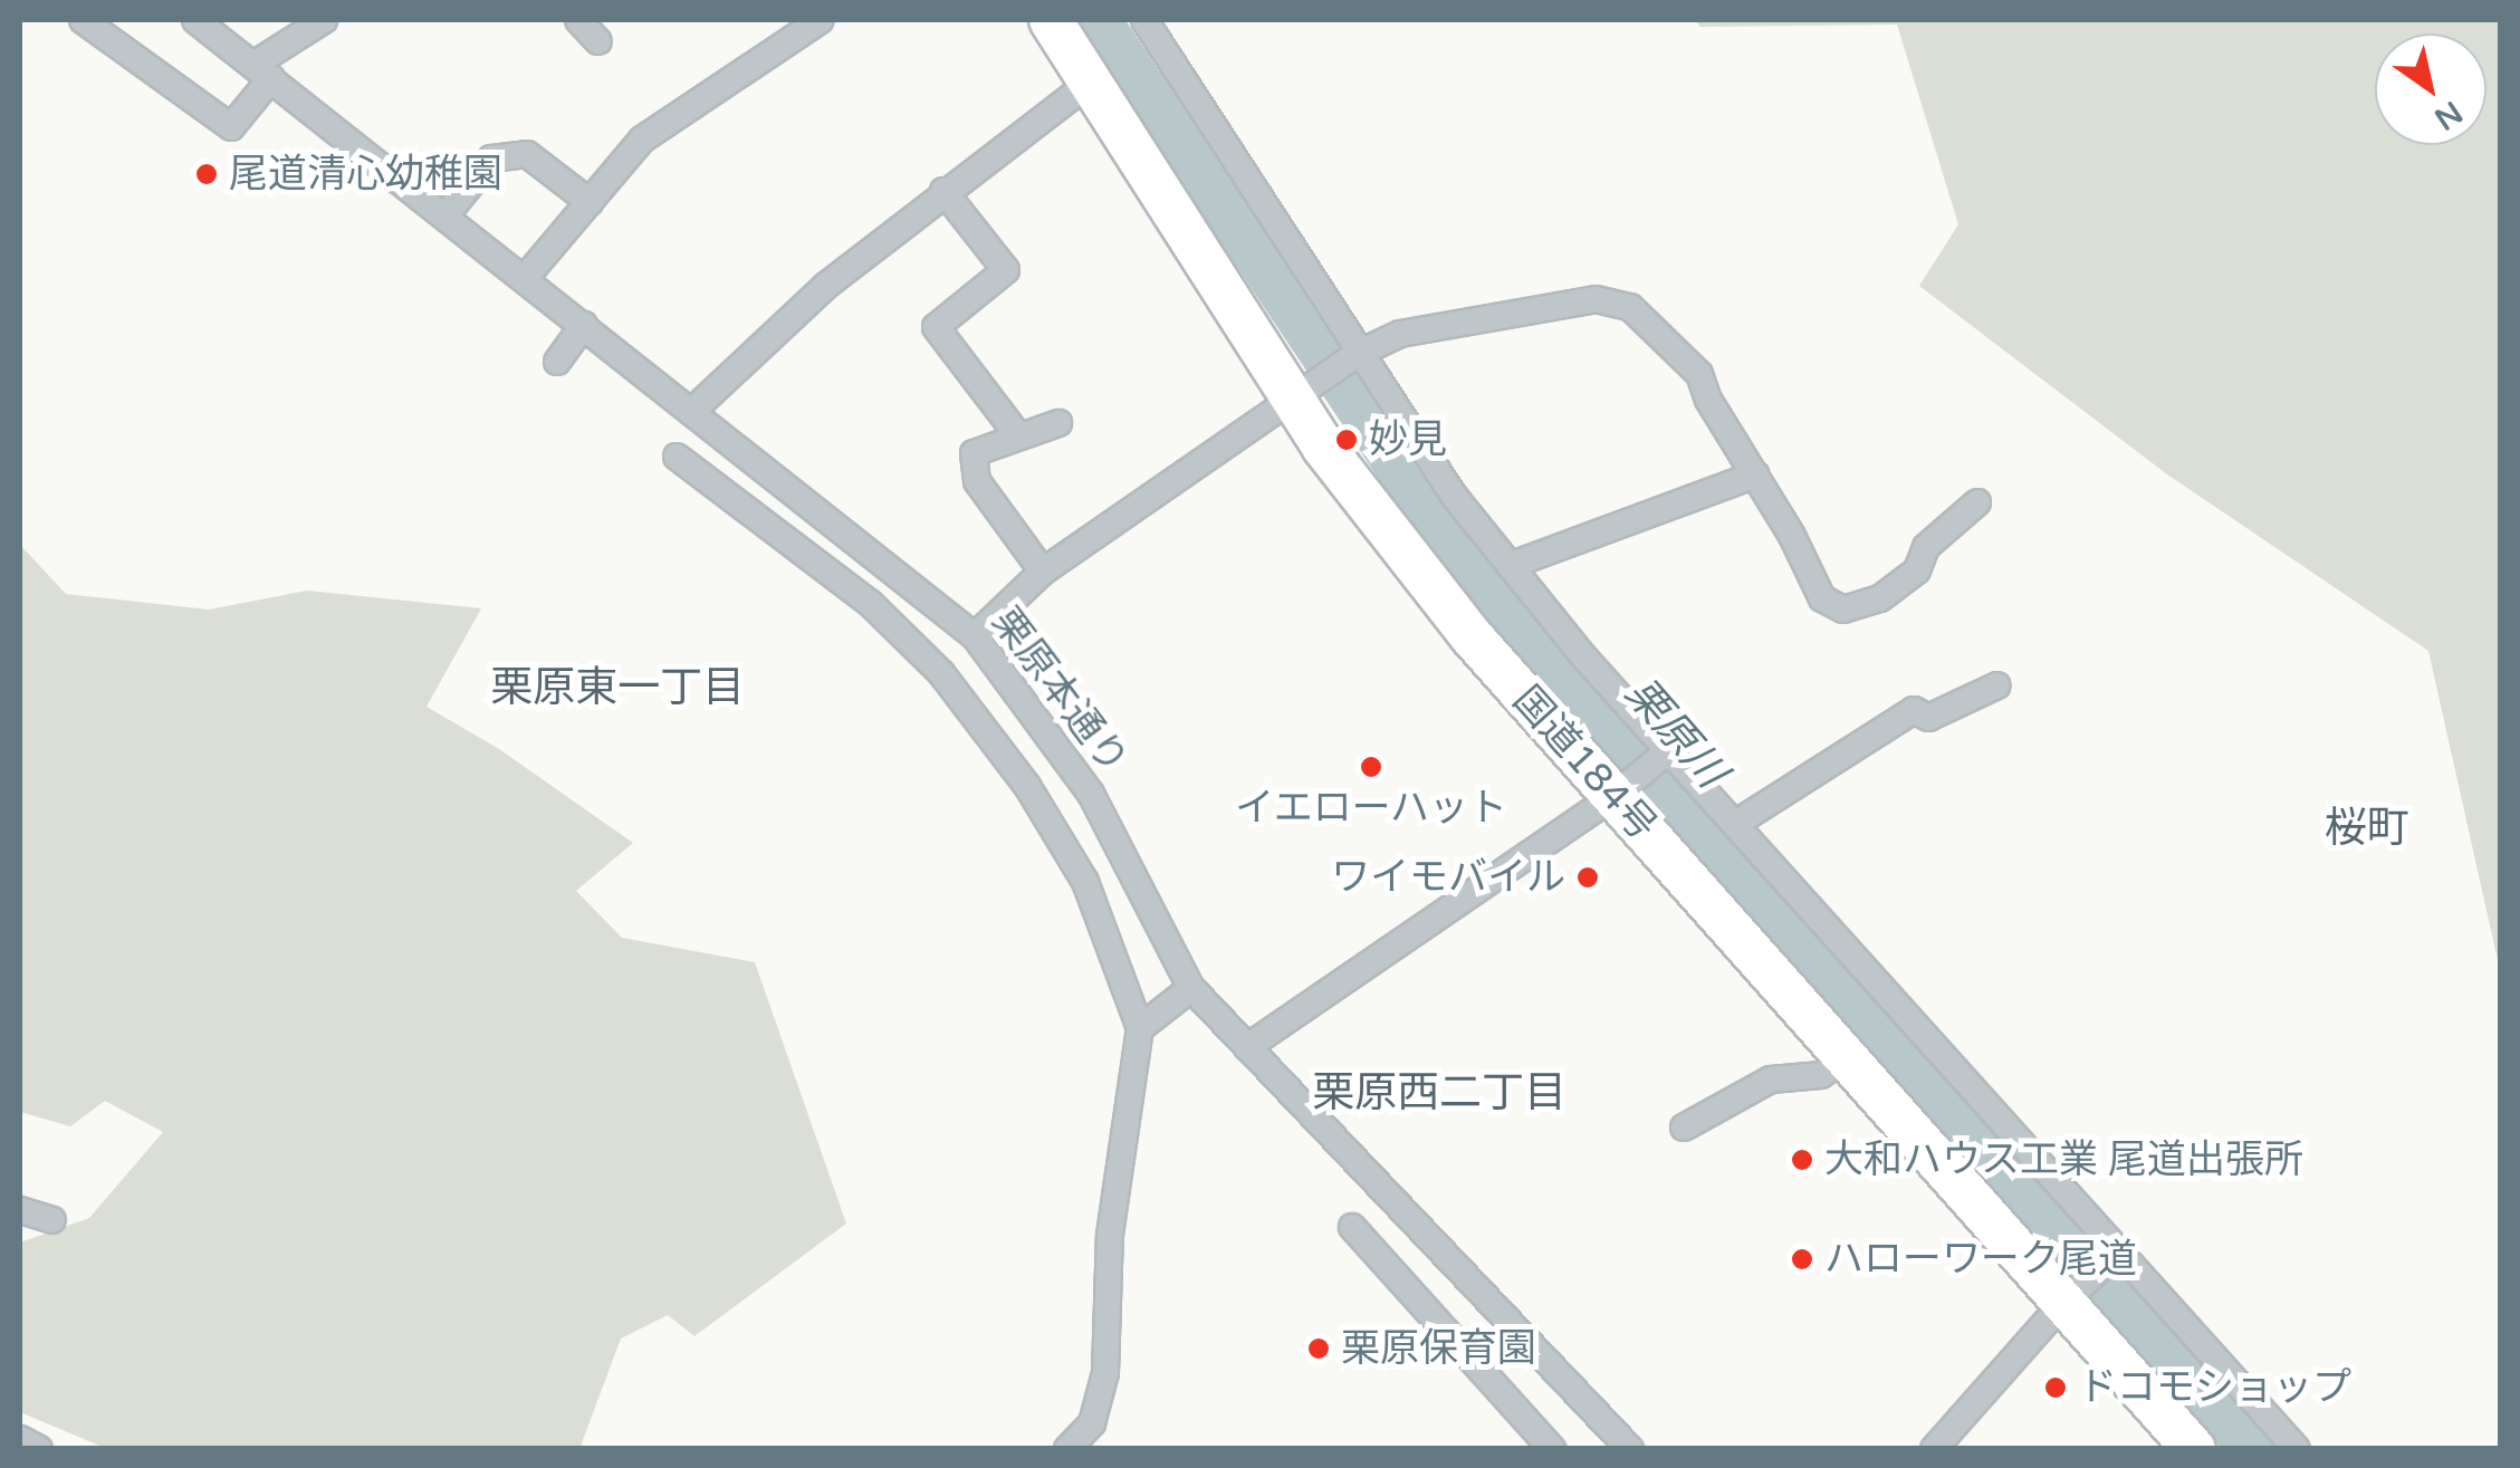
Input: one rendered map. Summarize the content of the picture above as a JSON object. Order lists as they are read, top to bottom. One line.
{"streets":{"highway":["国道184号"],"street":["栗原本通り"]},"districts":["栗原東一丁目","桜町","栗原西二丁目"],"water":["栗原川"],"places":["尾道清心幼稚園","妙見","イエローハット","ワイモバイル","大和ハウス工業 尾道出張所","ハローワーク尾道","栗原保育園","ドコモショップ"],"north":"bottom right"}
